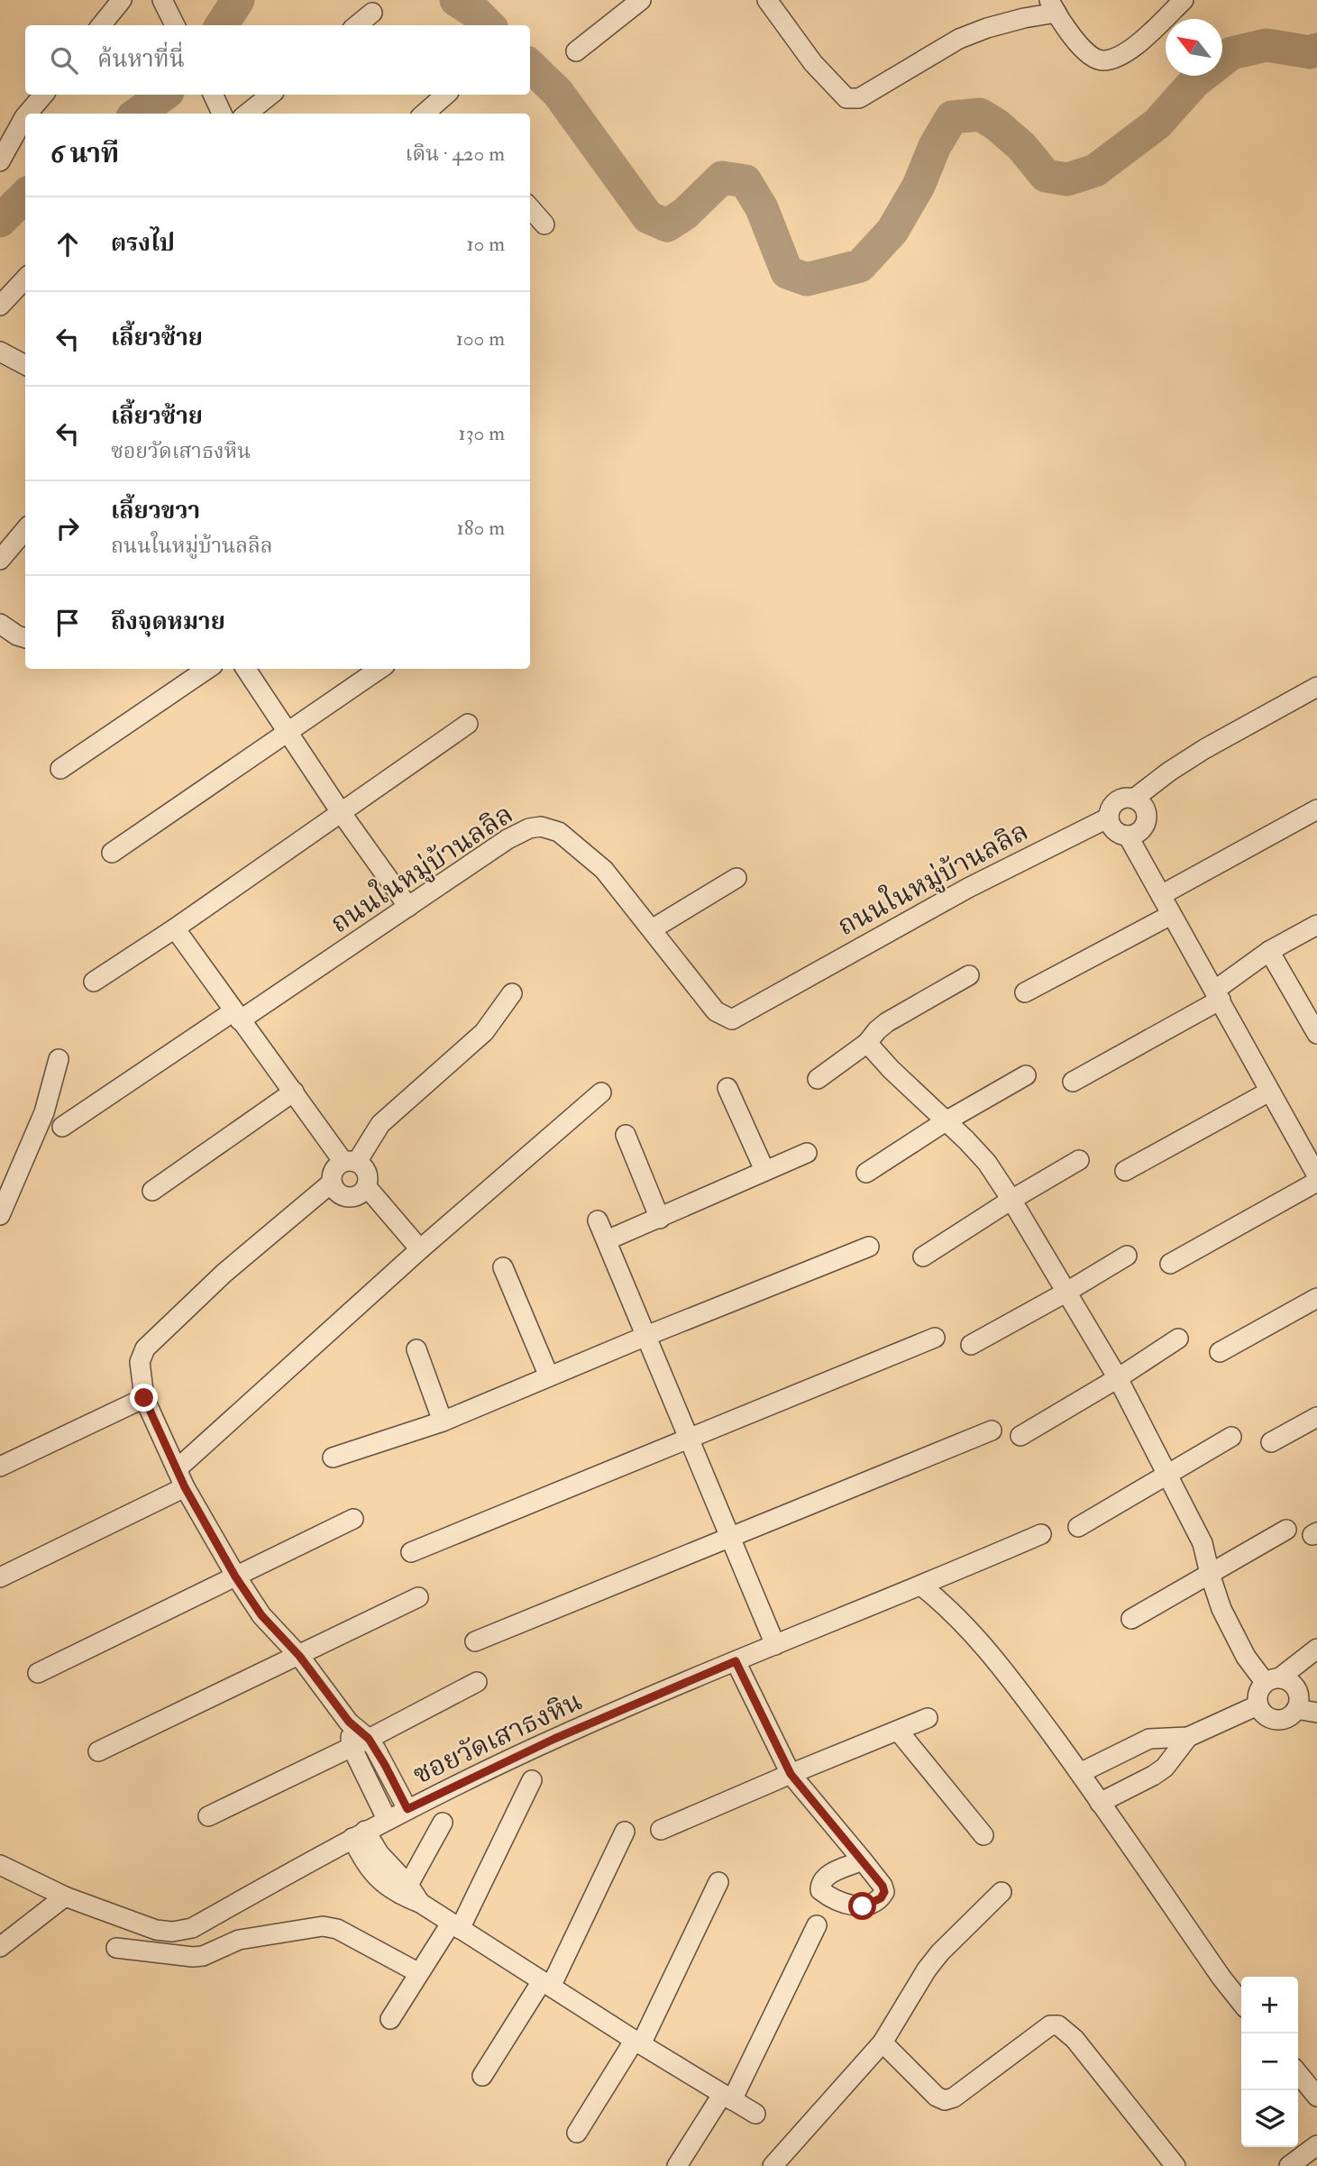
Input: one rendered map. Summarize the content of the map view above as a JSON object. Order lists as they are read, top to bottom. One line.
{"streets":{"street":["ถนนในหมู่บ้านลลิล","ซอยวัดเสาธงหิน"]},"north":"top left","page":{"search":"ค้นหาที่นี่","heading":["6 นาที","เดิน · 420 m"],"list":[["ตรงไป","10 m"],["เลี้ยวซ้าย","100 m"],["เลี้ยวซ้าย","ซอยวัดเสาธงหิน","130 m"],["เลี้ยวขวา","ถนนในหมู่บ้านลลิล","180 m"],"ถึงจุดหมาย"],"map_buttons":["+","−"]}}
